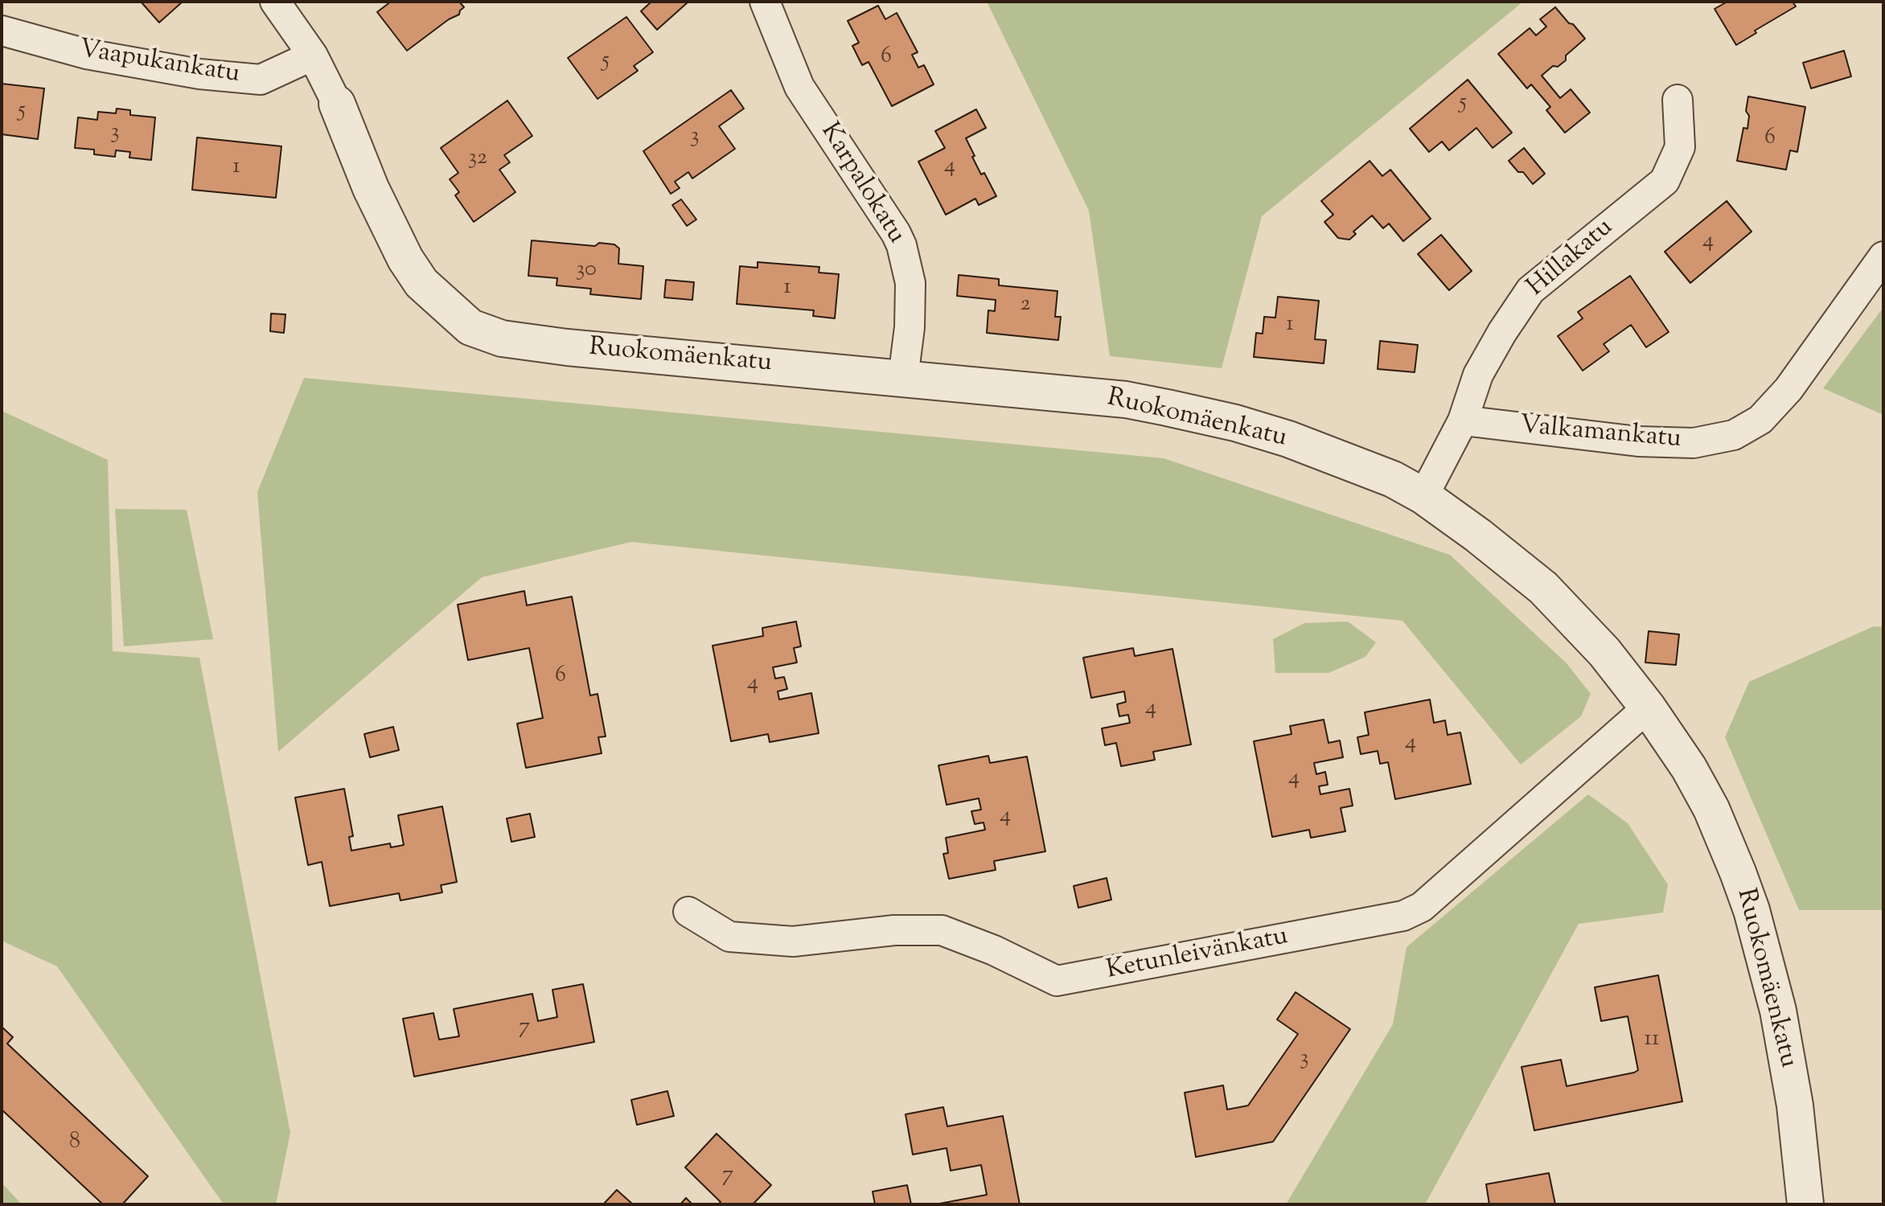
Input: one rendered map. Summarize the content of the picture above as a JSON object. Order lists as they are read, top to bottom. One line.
{"streets":{"street":["Vaapukankatu","Karpalokatu","Hillakatu","Ruokomäenkatu","Valkamankatu","Ketunleivänkatu"]},"crossings":[["Vaapukankatu","Ruokomäenkatu"],["Karpalokatu","Ruokomäenkatu"],["Hillakatu","Ruokomäenkatu"],["Hillakatu","Valkamankatu"],["Ruokomäenkatu","Ketunleivänkatu"]],"house_numbers":["6","5","5","5","3","3","6","32","4","1","4","30","1","2","1","6","4","4","4","4","4","7","11","3","8","7"]}
